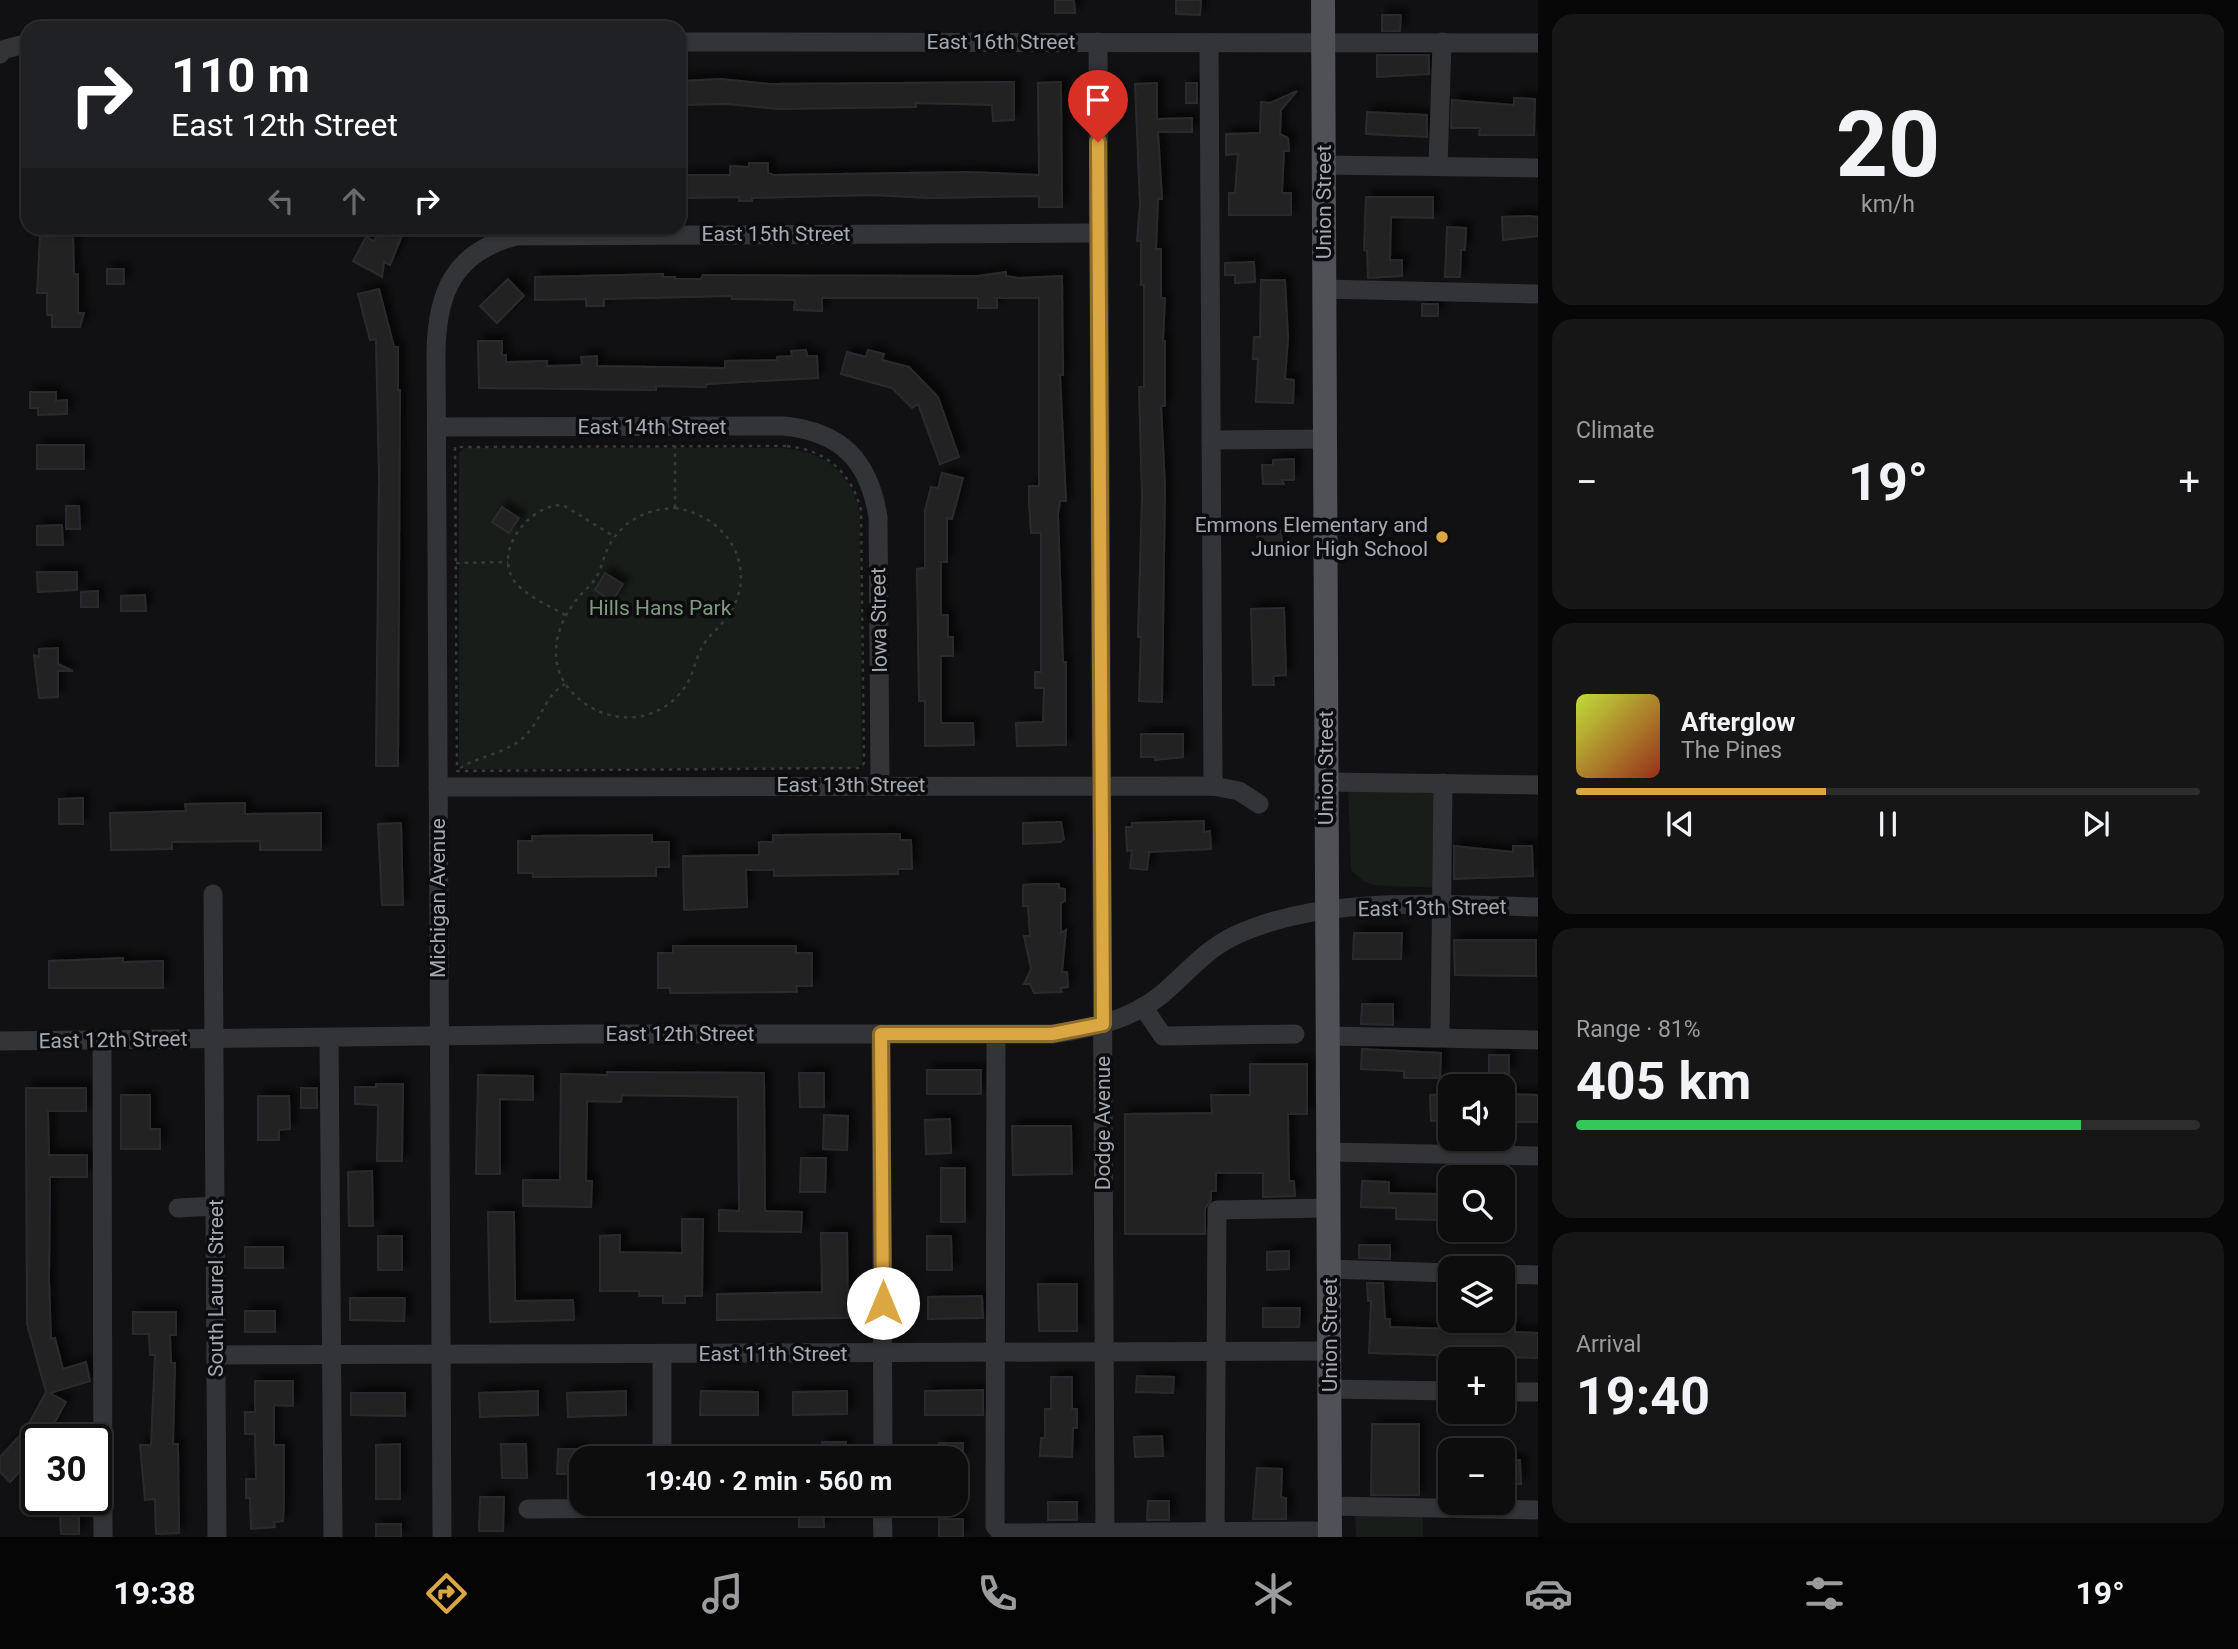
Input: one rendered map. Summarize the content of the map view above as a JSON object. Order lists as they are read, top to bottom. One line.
{"streets":{"main road":["Union Street"],"street":["East 16th Street","East 15th Street","East 14th Street","Iowa Street","East 13th Street","Michigan Avenue","East 12th Street","Dodge Avenue","South Laurel Street","East 11th Street"]},"crossings":[["East 16th Street","Union Street"],["East 16th Street","Dodge Avenue"],["Union Street","East 13th Street"],["Union Street","East 12th Street"],["Union Street","East 11th Street"],["East 15th Street","Michigan Avenue"],["East 15th Street","Dodge Avenue"],["East 14th Street","Iowa Street"],["East 14th Street","Michigan Avenue"],["Iowa Street","East 13th Street"],["East 13th Street","Michigan Avenue"],["East 13th Street","East 12th Street"],["East 13th Street","Dodge Avenue"],["Michigan Avenue","East 12th Street"],["Michigan Avenue","East 11th Street"],["East 12th Street","Dodge Avenue"],["East 12th Street","South Laurel Street"],["Dodge Avenue","East 11th Street"],["South Laurel Street","East 11th Street"]],"parks":["Hills Hans Park"],"places":["Emmons Elementary and Junior High School"],"page":{"tile":[["20","km/h"],"Climate",["Range · 81%","405 km"],["Arrival","19:40"]],"turn":["110 m","East 12th Street"],"heat":["−","19°","+"],"song":["Afterglow","The Pines"],"map_buttons":["+","−"],"limit":"30","trip":"19:40 · 2 min · 560 m","tabs":["19:38","19°"]}}
